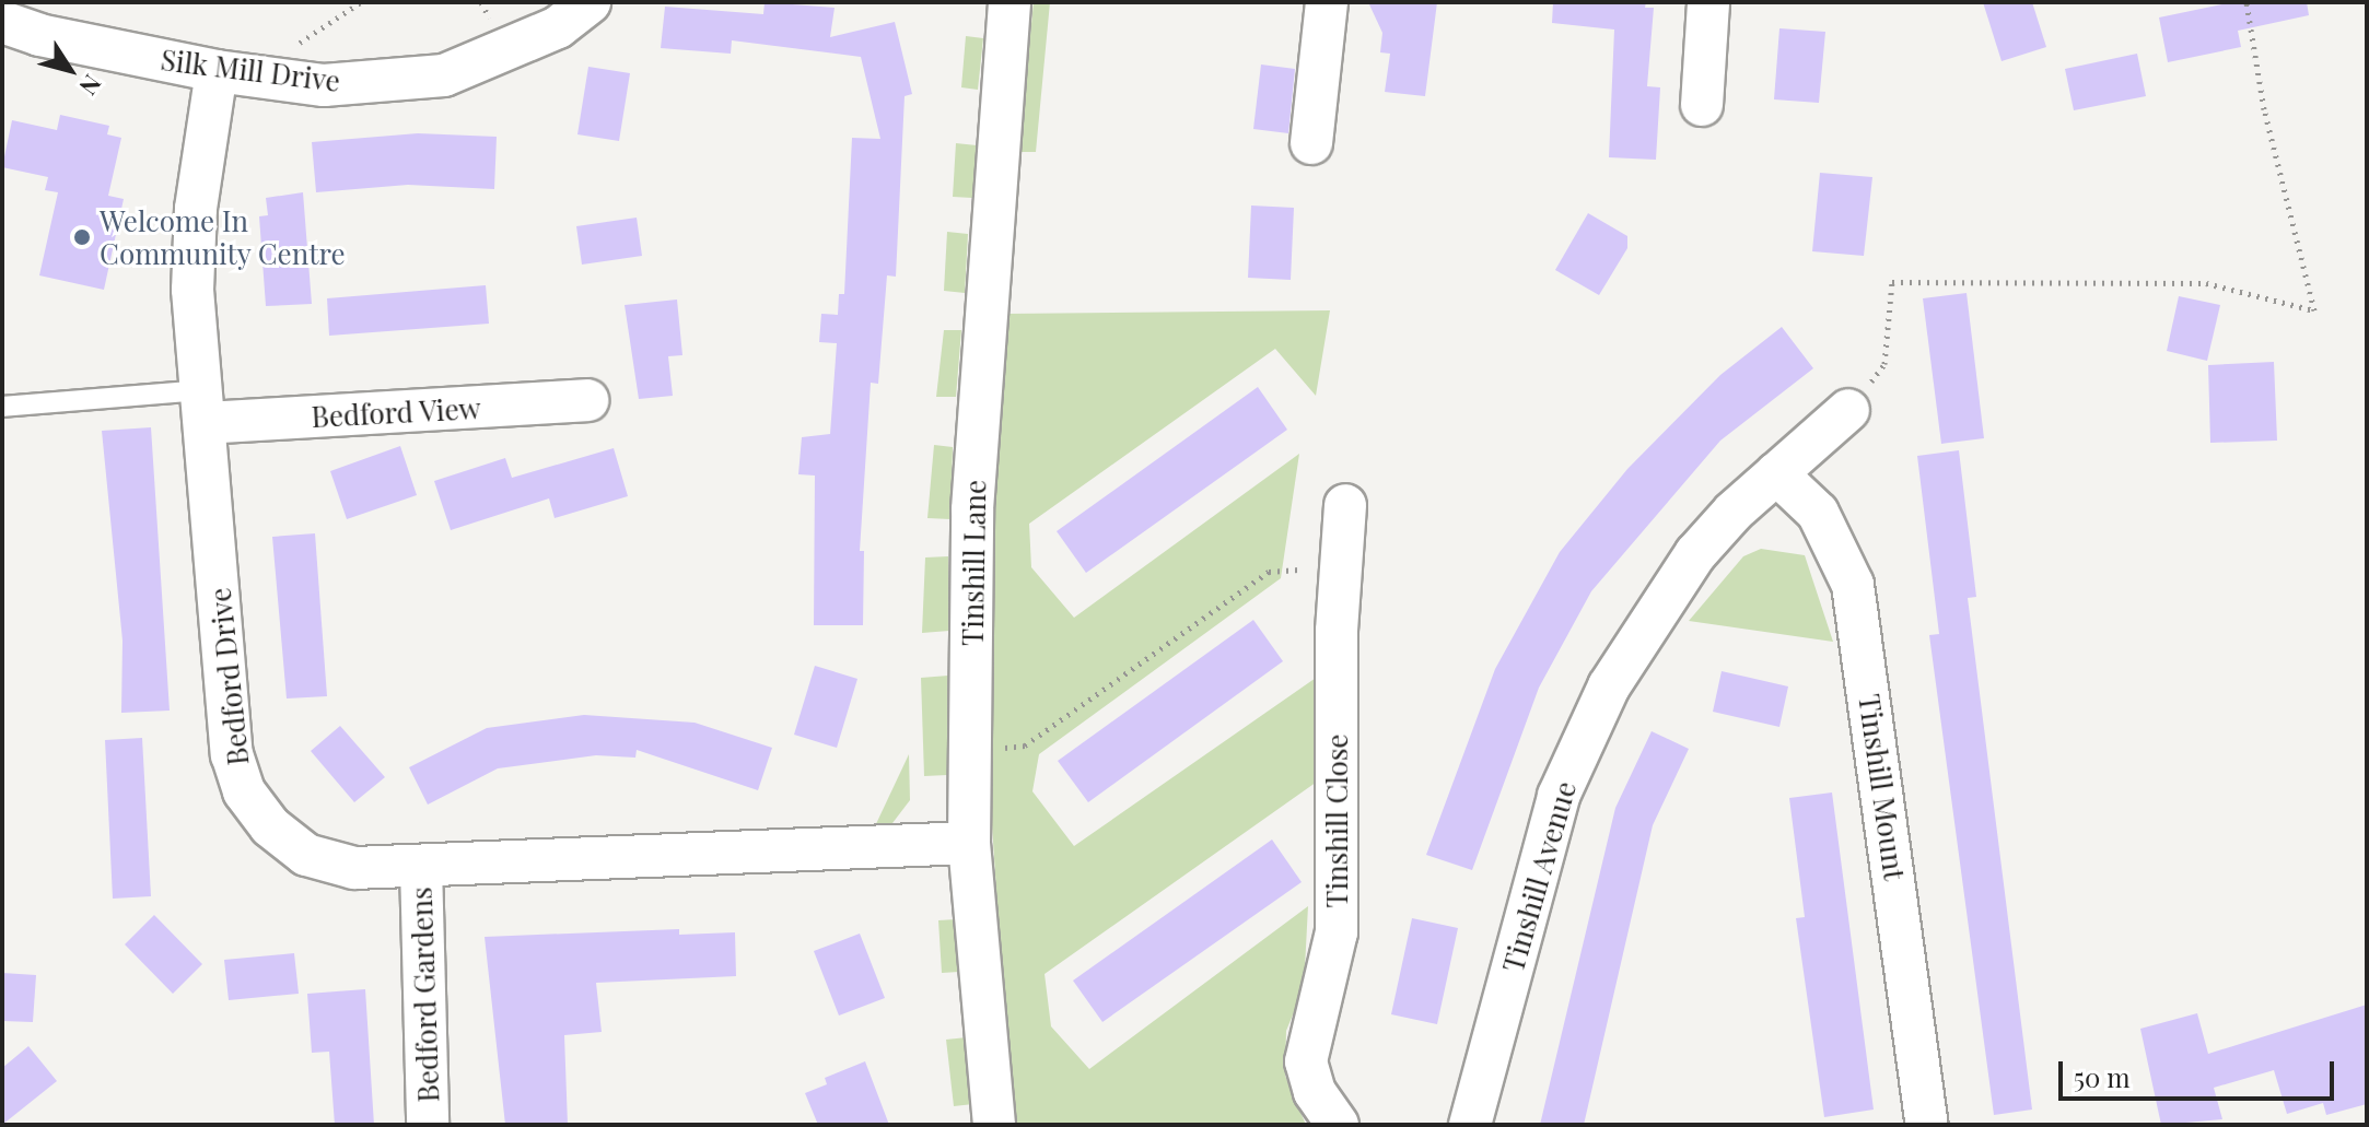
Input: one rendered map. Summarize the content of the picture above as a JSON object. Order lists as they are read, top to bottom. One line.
{"streets":{"street":["Silk Mill Drive","Bedford View","Tinshill Lane","Bedford Drive","Tinshill Mount","Tinshill Close","Tinshill Avenue","Bedford Gardens"]},"crossings":[["Silk Mill Drive","Bedford Drive"],["Bedford View","Bedford Drive"],["Tinshill Lane","Bedford Drive"],["Bedford Drive","Bedford Gardens"],["Tinshill Mount","Tinshill Avenue"]],"places":["Welcome In Community Centre"],"scale_bar":"50 m","north":"bottom right"}
